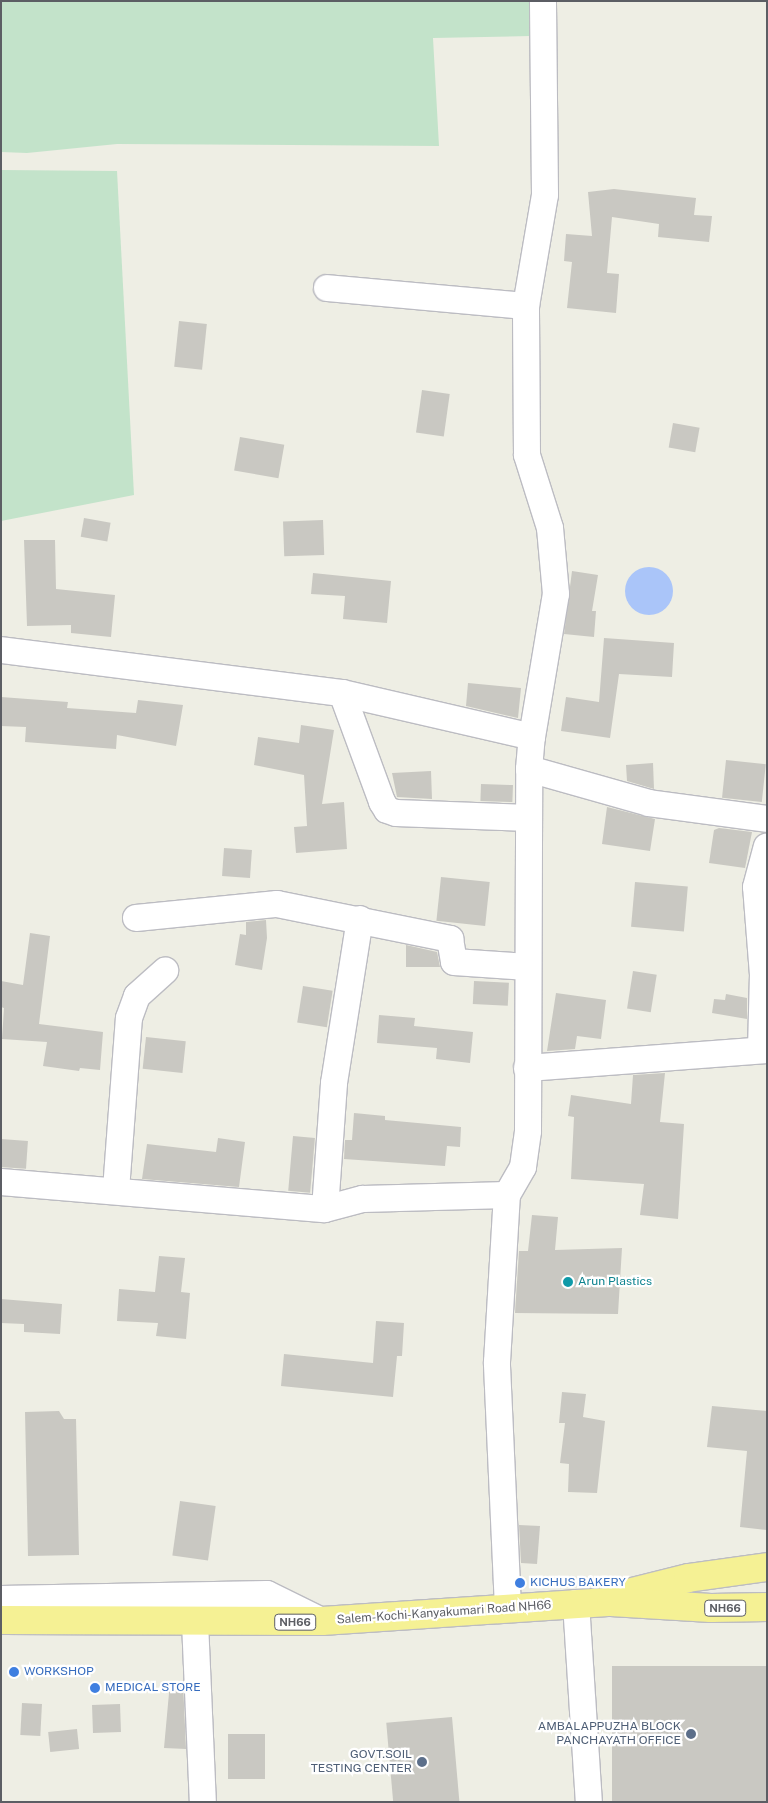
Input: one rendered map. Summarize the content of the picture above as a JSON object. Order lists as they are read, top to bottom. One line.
{"streets":{"highway":["NH66","Salem-Kochi-Kanyakumari Road NH66"]},"crossings":[["NH66","Salem-Kochi-Kanyakumari Road NH66"]],"places":["Arun Plastics","KICHUS BAKERY","WORKSHOP","MEDICAL STORE","AMBALAPPUZHA BLOCK PANCHAYATH OFFICE","GOVT.SOIL TESTING CENTER"]}
